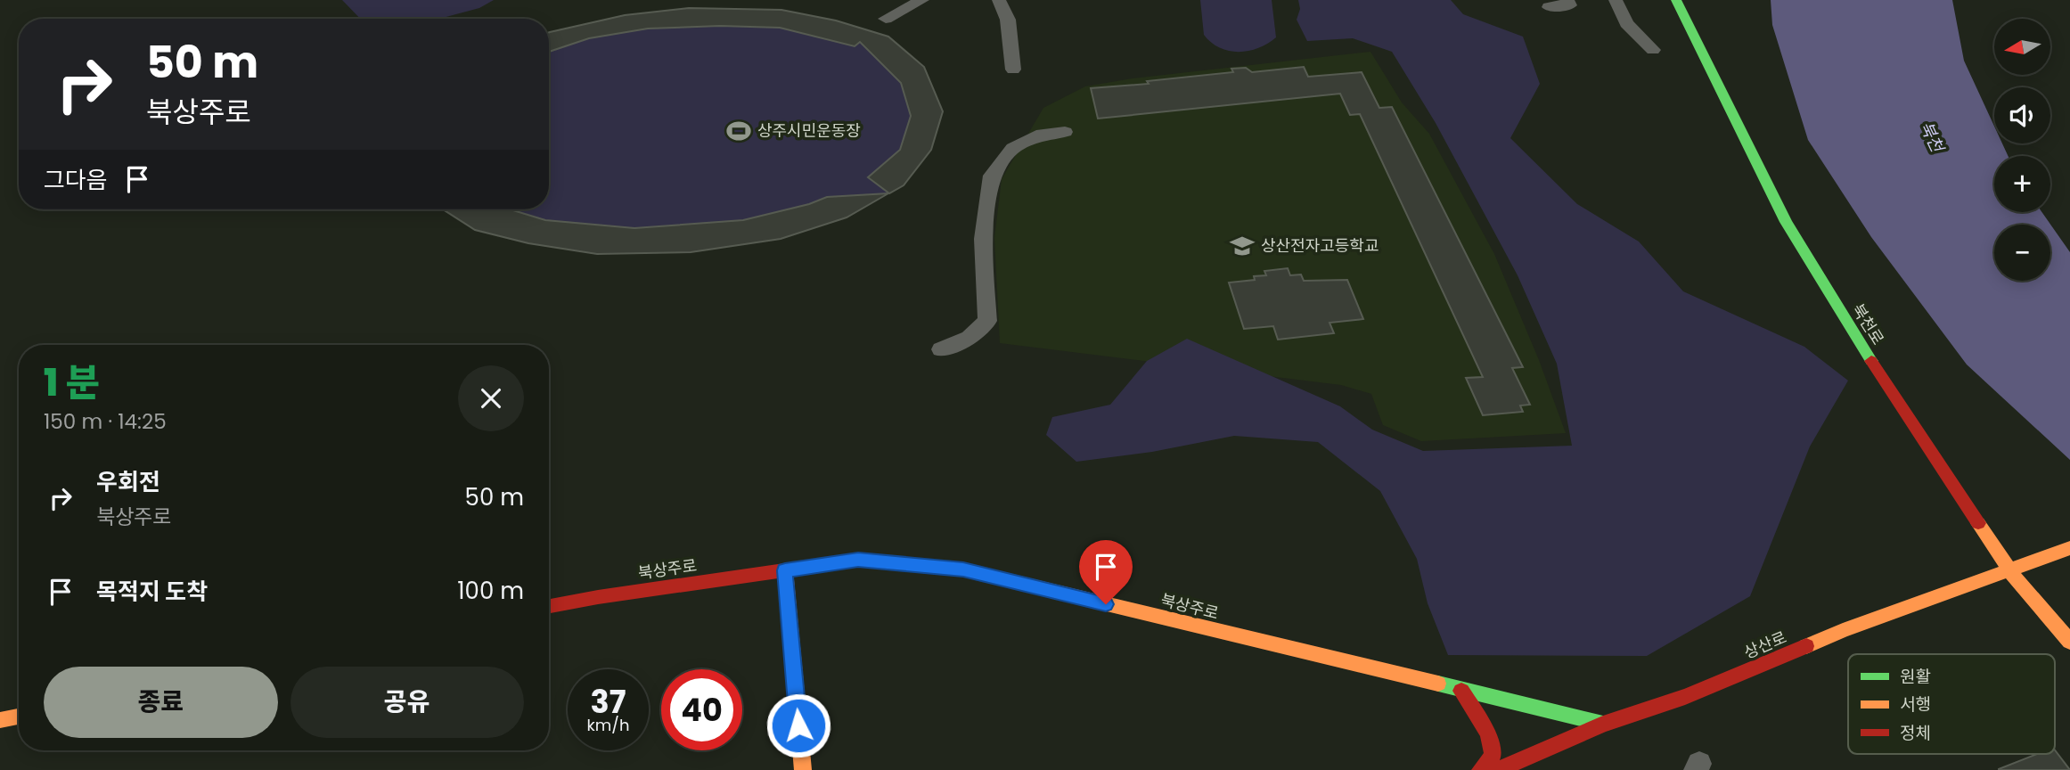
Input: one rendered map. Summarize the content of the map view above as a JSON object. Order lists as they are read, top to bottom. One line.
{"streets":{"street":["북천로","북상주로","상산로"]},"crossings":[["북천로","상산로"],["북상주로","상산로"]],"water":["북천"],"places":{"sports":["상주시민운동장"],"school or university":["상산전자고등학교"]},"legend":["원활","서행","정체"],"north":"left","page":{"map_buttons":["+","−"],"turn":["50 m","북상주로"],"then":"그다음","heading":["1 분","150 m · 14:25"],"list":[{"name":"우회전","note":"북상주로","value":"50 m"},{"name":"목적지 도착","value":"100 m"}],"buttons":["종료","공유"],"speed":"37 km/h","limit":"40"}}
